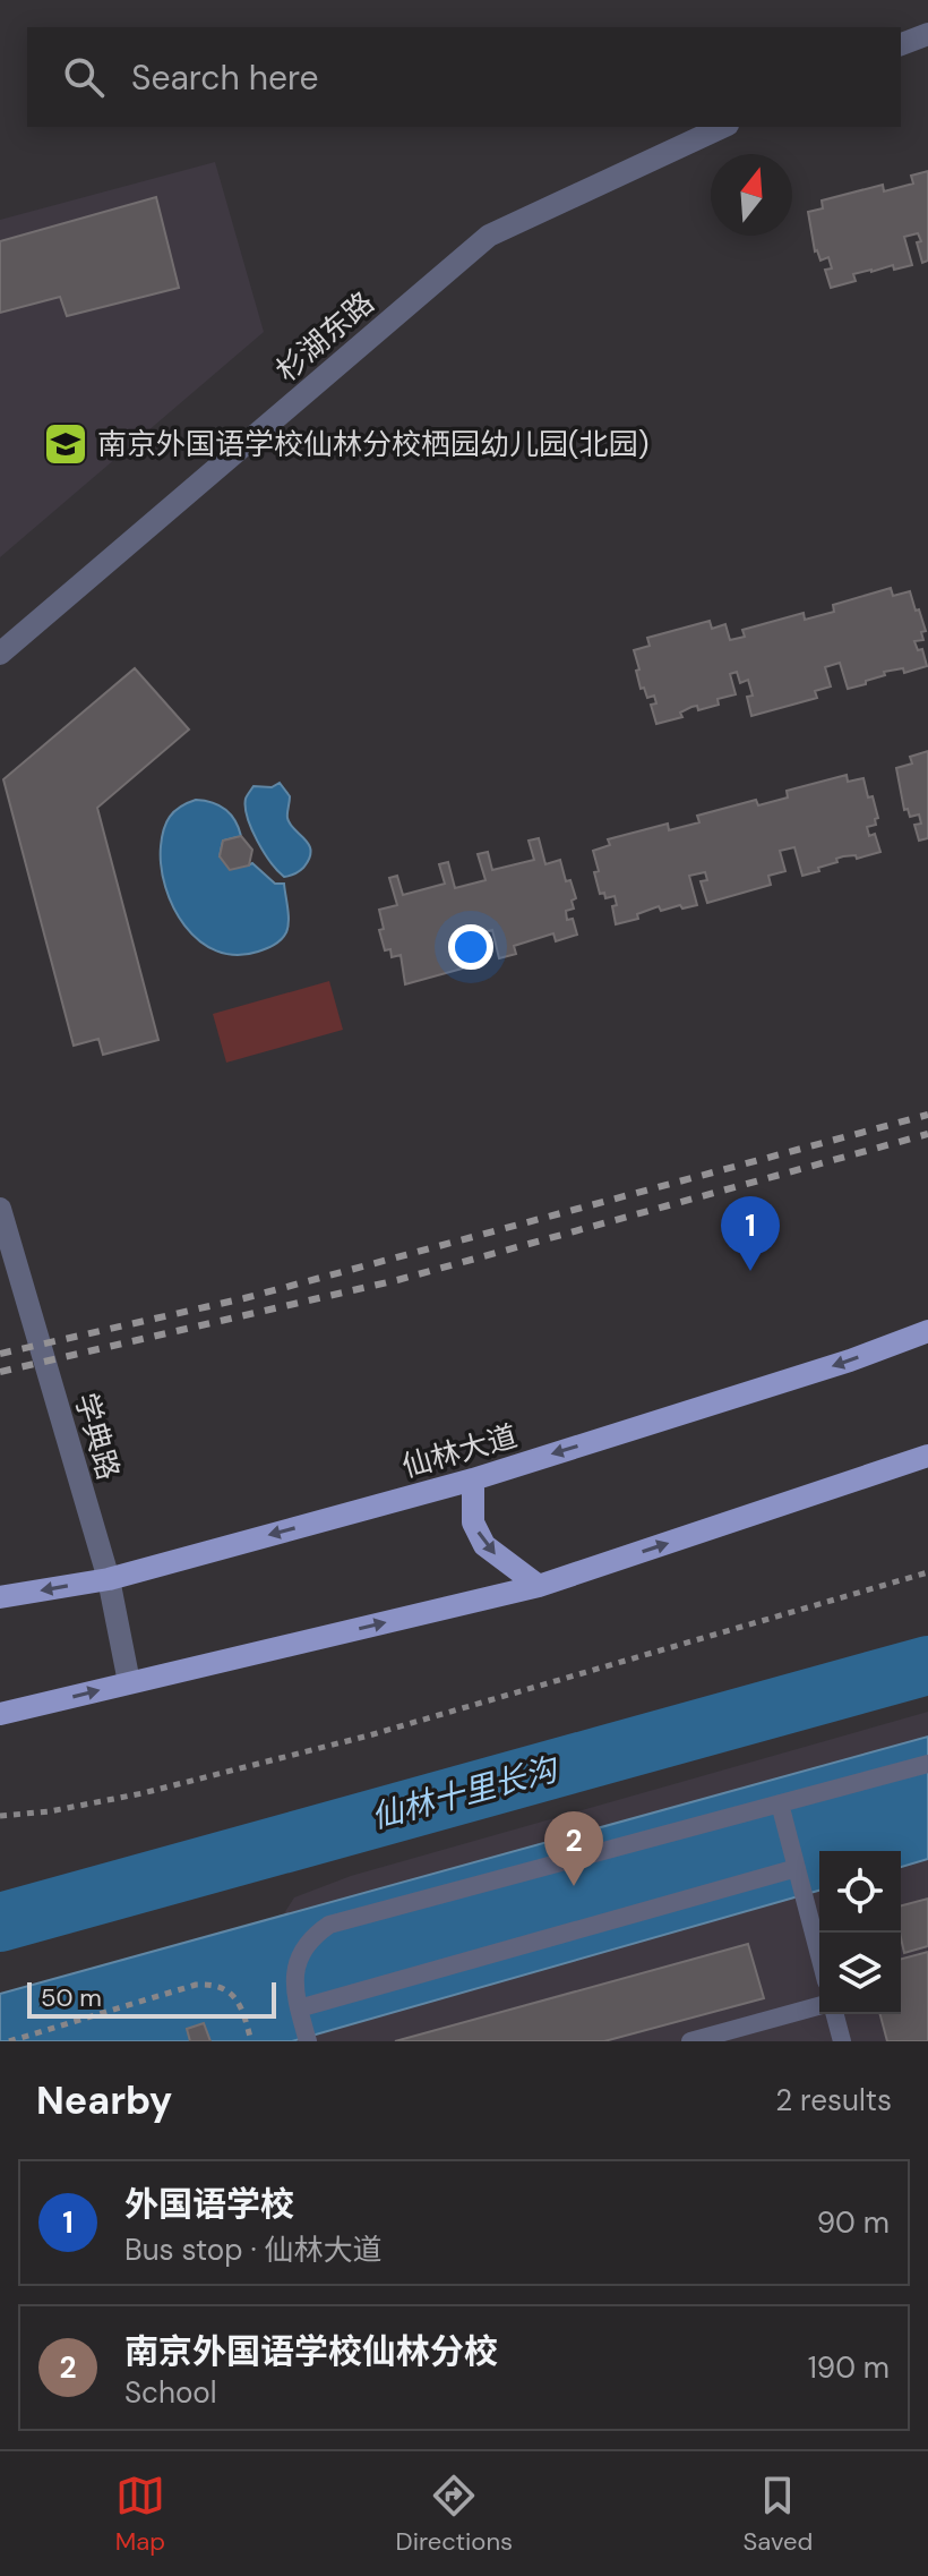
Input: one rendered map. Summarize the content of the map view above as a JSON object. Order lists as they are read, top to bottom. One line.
{"streets":{"main road":["仙林大道"],"street":["杉湖东路","学典路"]},"crossings":[["学典路","仙林大道"]],"water":["仙林十里长沟"],"places":{"school or university":["南京外国语学校仙林分校栖园幼儿园(北园)"]},"scale_bar":"50 m","north":"top","page":{"search":"Search here","pins":["1","2"],"scale":"50 m","heading":["Nearby","2 results"],"list":[{"mark":"1","name":"外国语学校","note":"Bus stop · 仙林大道","value":"90 m"},{"mark":"2","name":"南京外国语学校仙林分校","note":"School","value":"190 m"}],"nav":["Map","Directions","Saved"]}}
